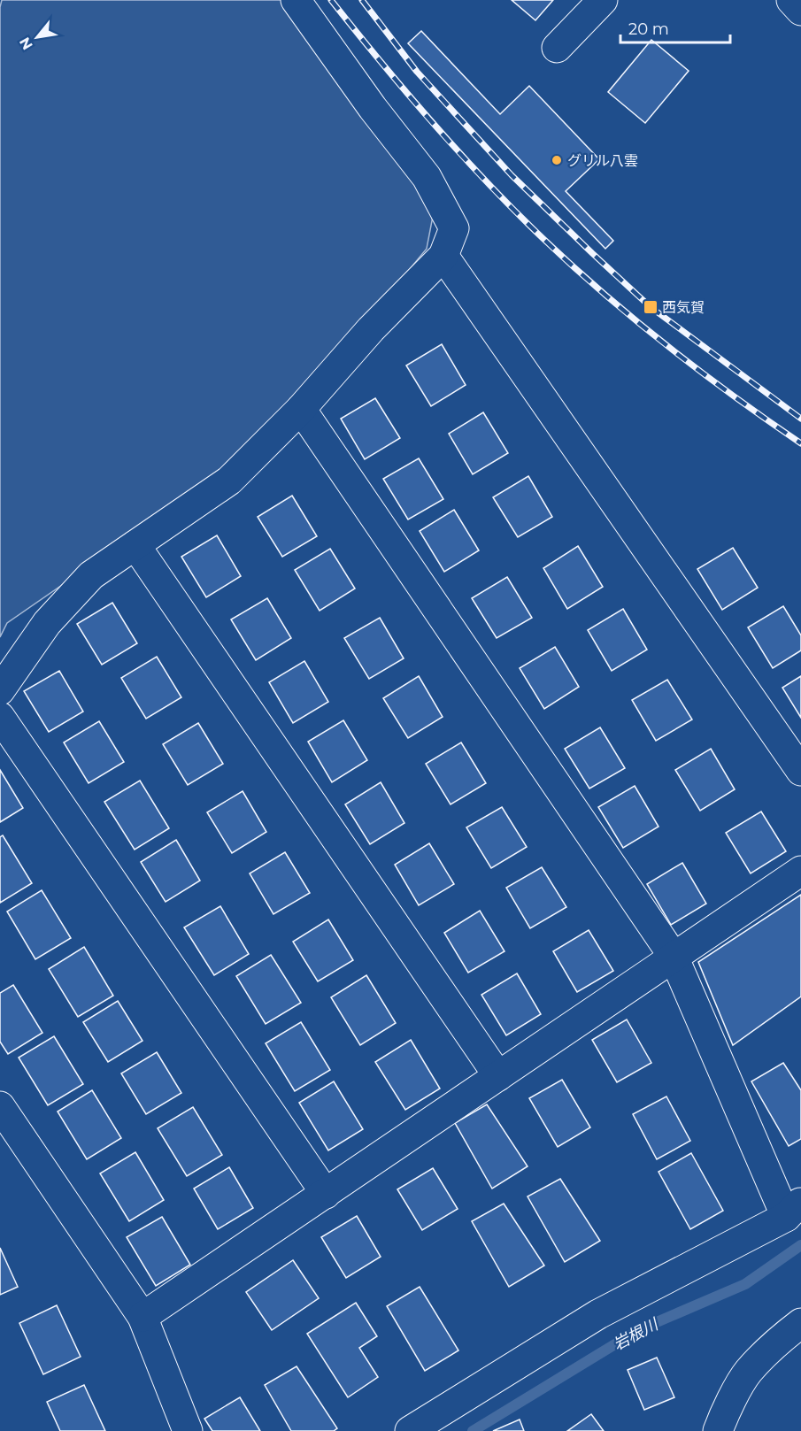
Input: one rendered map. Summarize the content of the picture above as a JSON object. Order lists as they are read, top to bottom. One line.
{"water":["岩根川"],"places":{"other":["グリル八雲"],"transit":["西気賀"]},"scale_bar":"20 m","north":"bottom left"}
